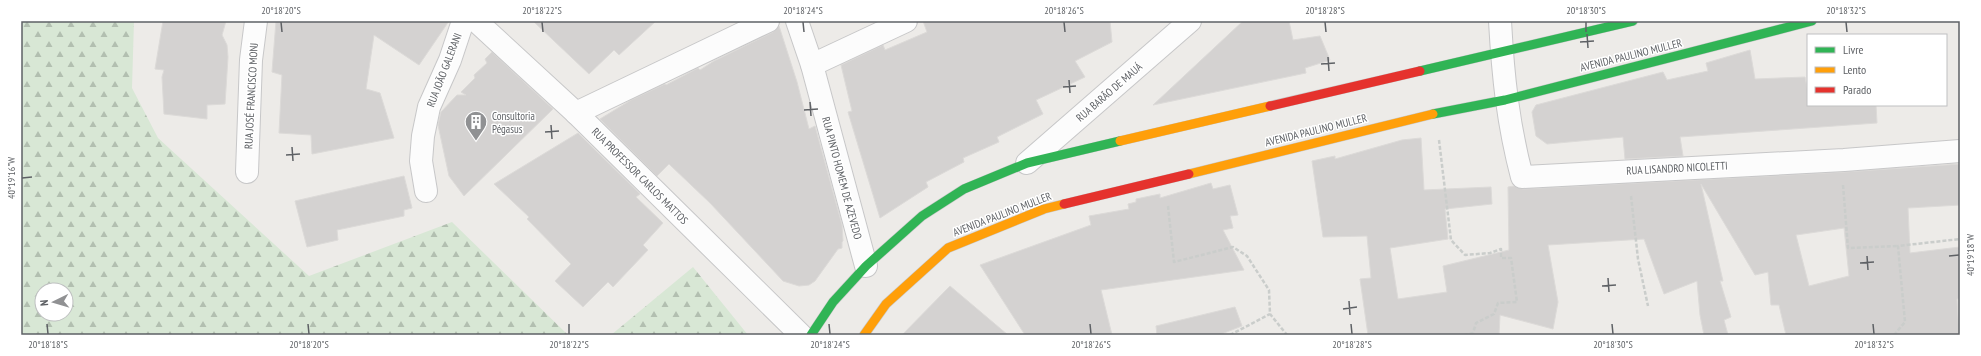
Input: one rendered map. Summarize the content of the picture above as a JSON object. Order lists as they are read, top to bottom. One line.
{"streets":{"main road":["AVENIDA PAULINO MULLER"],"street":["RUA JOÃO GALERANI","RUA BARÃO DE MAUÁ","RUA JOSÉ FRANCISCO MONJ","RUA LISANDRO NICOLETTI","RUA PROFESSOR CARLOS MATTOS","RUA PINTO HOMEM DE AZEVEDO"]},"crossings":[["AVENIDA PAULINO MULLER","RUA LISANDRO NICOLETTI"]],"places":{"building":["Consultoria Pégasus"]},"legend":["Livre","Lento","Parado"],"north":"left","coordinates":["20°18'20\"S","20°18'22\"S","20°18'24\"S","20°18'26\"S","20°18'28\"S","20°18'30\"S","20°18'32\"S","40°19'16\"W","40°19'18\"W","20°18'18\"S"]}
